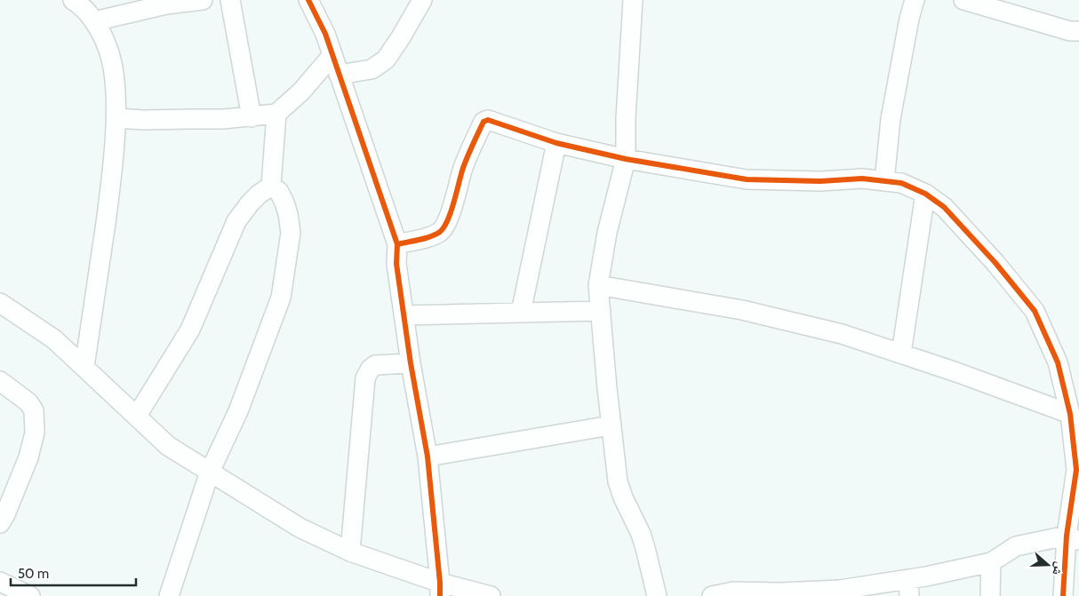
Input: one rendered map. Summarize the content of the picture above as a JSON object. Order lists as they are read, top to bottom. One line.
{"scale_bar":"50 m","north":"right"}
